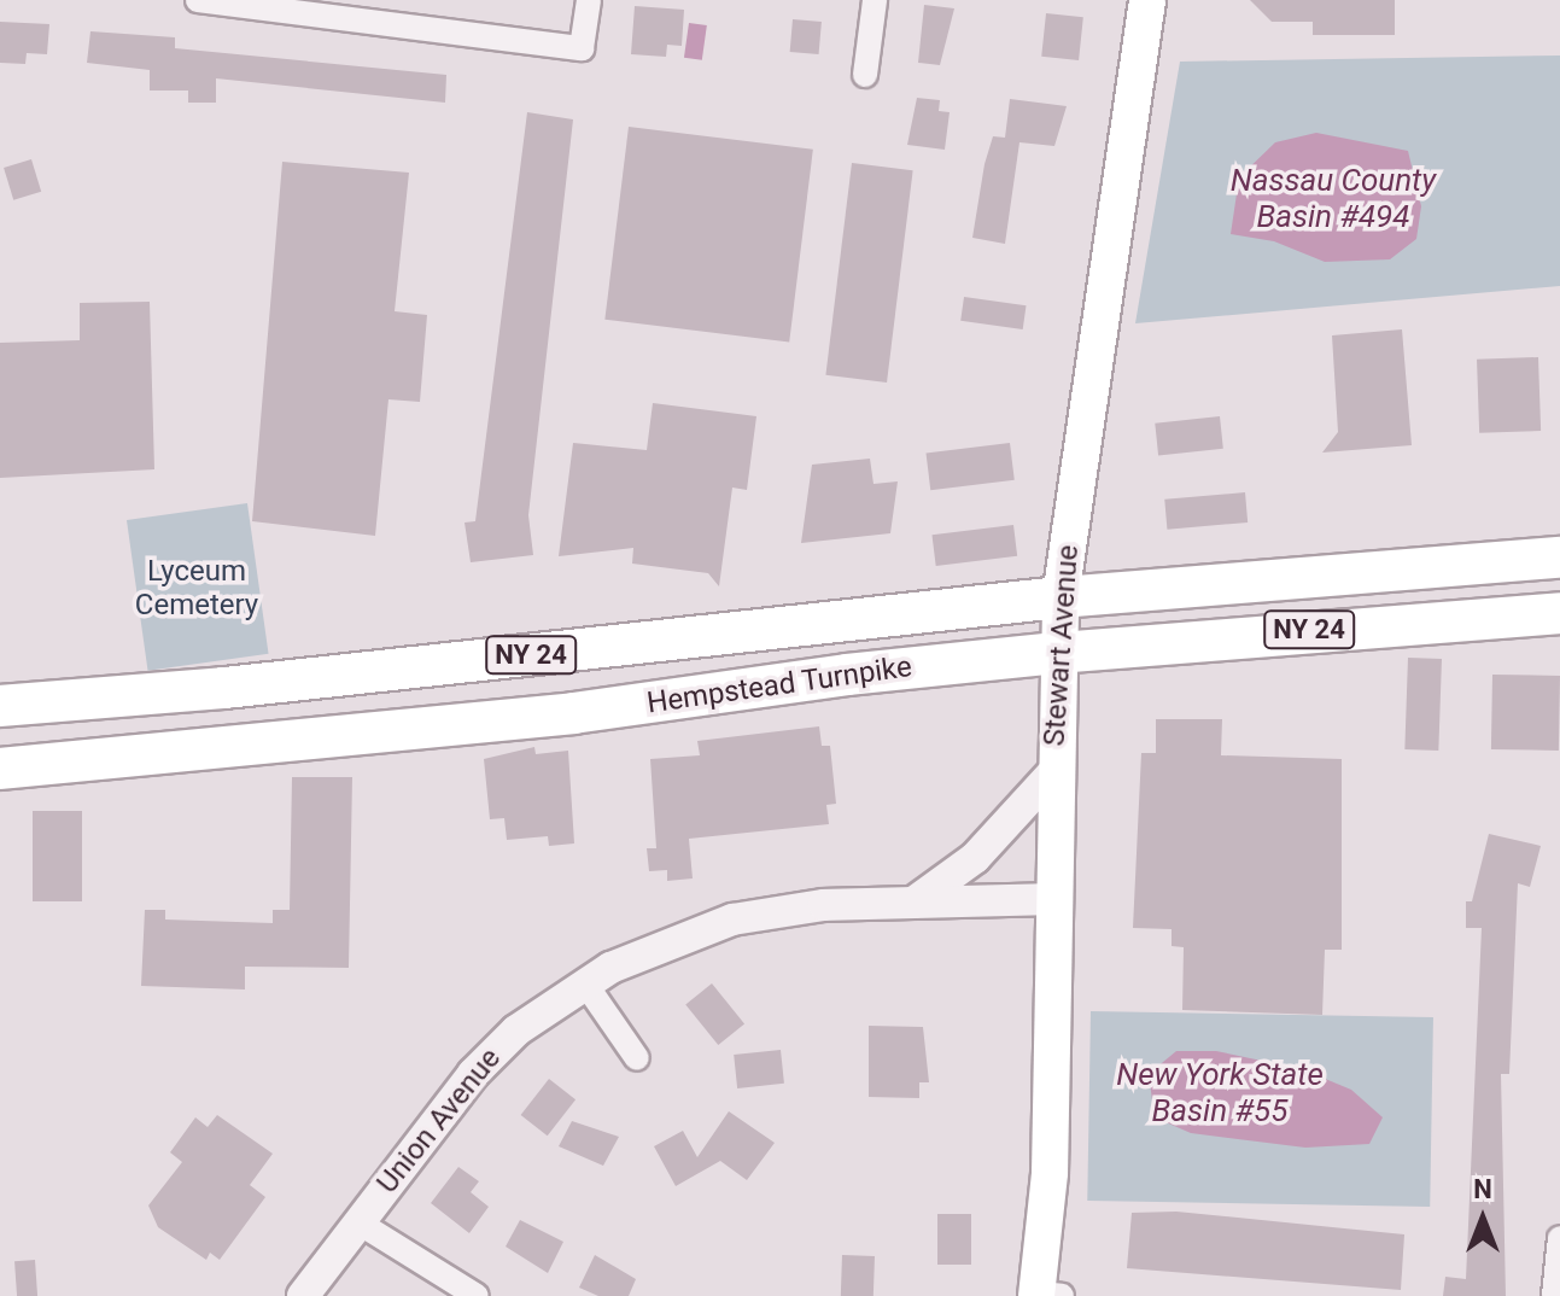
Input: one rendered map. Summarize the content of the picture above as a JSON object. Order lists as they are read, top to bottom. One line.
{"streets":{"main road":["NY 24","Stewart Avenue","Hempstead Turnpike"],"street":["Union Avenue"]},"crossings":[["Stewart Avenue","Hempstead Turnpike"],["Stewart Avenue","Union Avenue"]],"water":["Nassau County Basin #494","New York State Basin #55"],"parks":["Lyceum Cemetery"],"north":"top"}
